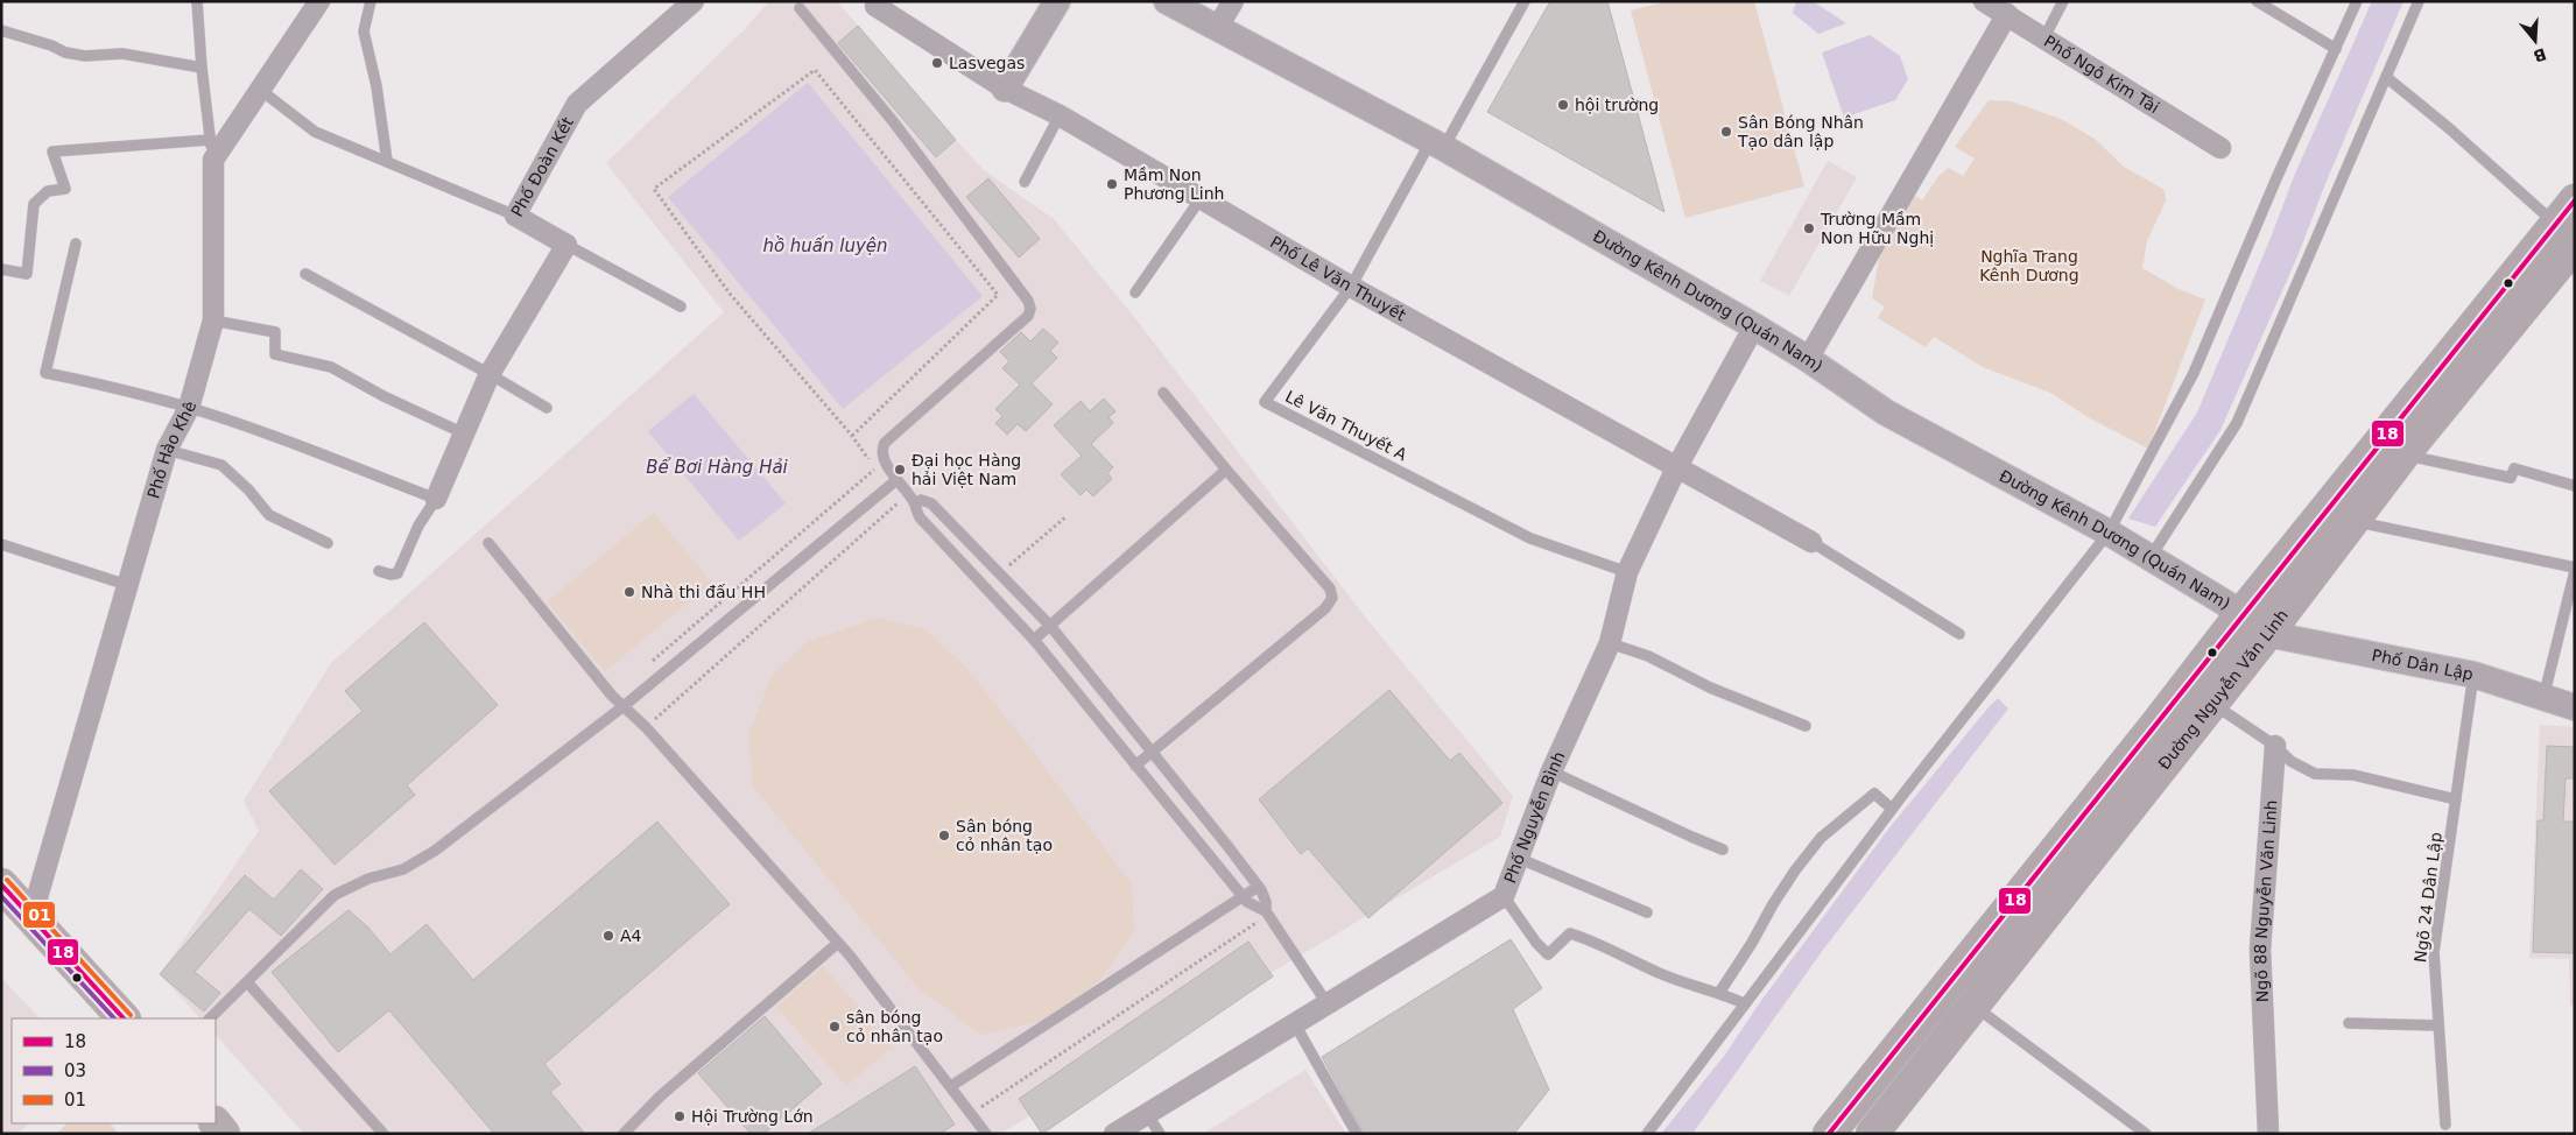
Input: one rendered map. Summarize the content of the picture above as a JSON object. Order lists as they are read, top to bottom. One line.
{"streets":{"highway":["Đường Nguyễn Văn Linh"],"street":["Phố Ngô Kim Tài","Phố Đoàn Kết","Phố Lê Văn Thuyết","Đường Kênh Dương (Quán Nam)","Phố Hào Khê","Phố Dân Lập","Phố Nguyễn Bình","Ngõ 88 Nguyễn Văn Linh"],"lane":["Lê Văn Thuyết A","Ngõ 24 Dân Lập"]},"crossings":[["Phố Lê Văn Thuyết","Lê Văn Thuyết A"],["Phố Lê Văn Thuyết","Phố Nguyễn Bình"],["Đường Kênh Dương (Quán Nam)","Lê Văn Thuyết A"],["Đường Kênh Dương (Quán Nam)","Đường Nguyễn Văn Linh"],["Đường Kênh Dương (Quán Nam)","Phố Nguyễn Bình"],["Lê Văn Thuyết A","Phố Nguyễn Bình"],["Phố Dân Lập","Đường Nguyễn Văn Linh"],["Phố Dân Lập","Ngõ 24 Dân Lập"]],"water":["hồ huấn luyện","Bể Bơi Hàng Hải"],"parks":["Nghĩa Trang Kênh Dương"],"places":["Lasvegas","hội trường","Sân Bóng Nhân Tạo dân lập","Mầm Non Phương Linh","Trường Mầm Non Hữu Nghị","Đại học Hàng hải Việt Nam","Nhà thi đấu HH","Sân bóng cỏ nhân tạo","A4","sân bóng cỏ nhân tạo","Hội Trường Lớn"],"lines":["transit line 18","transit line 01","transit line 03"],"legend":["18","03","01"],"north":"bottom"}
